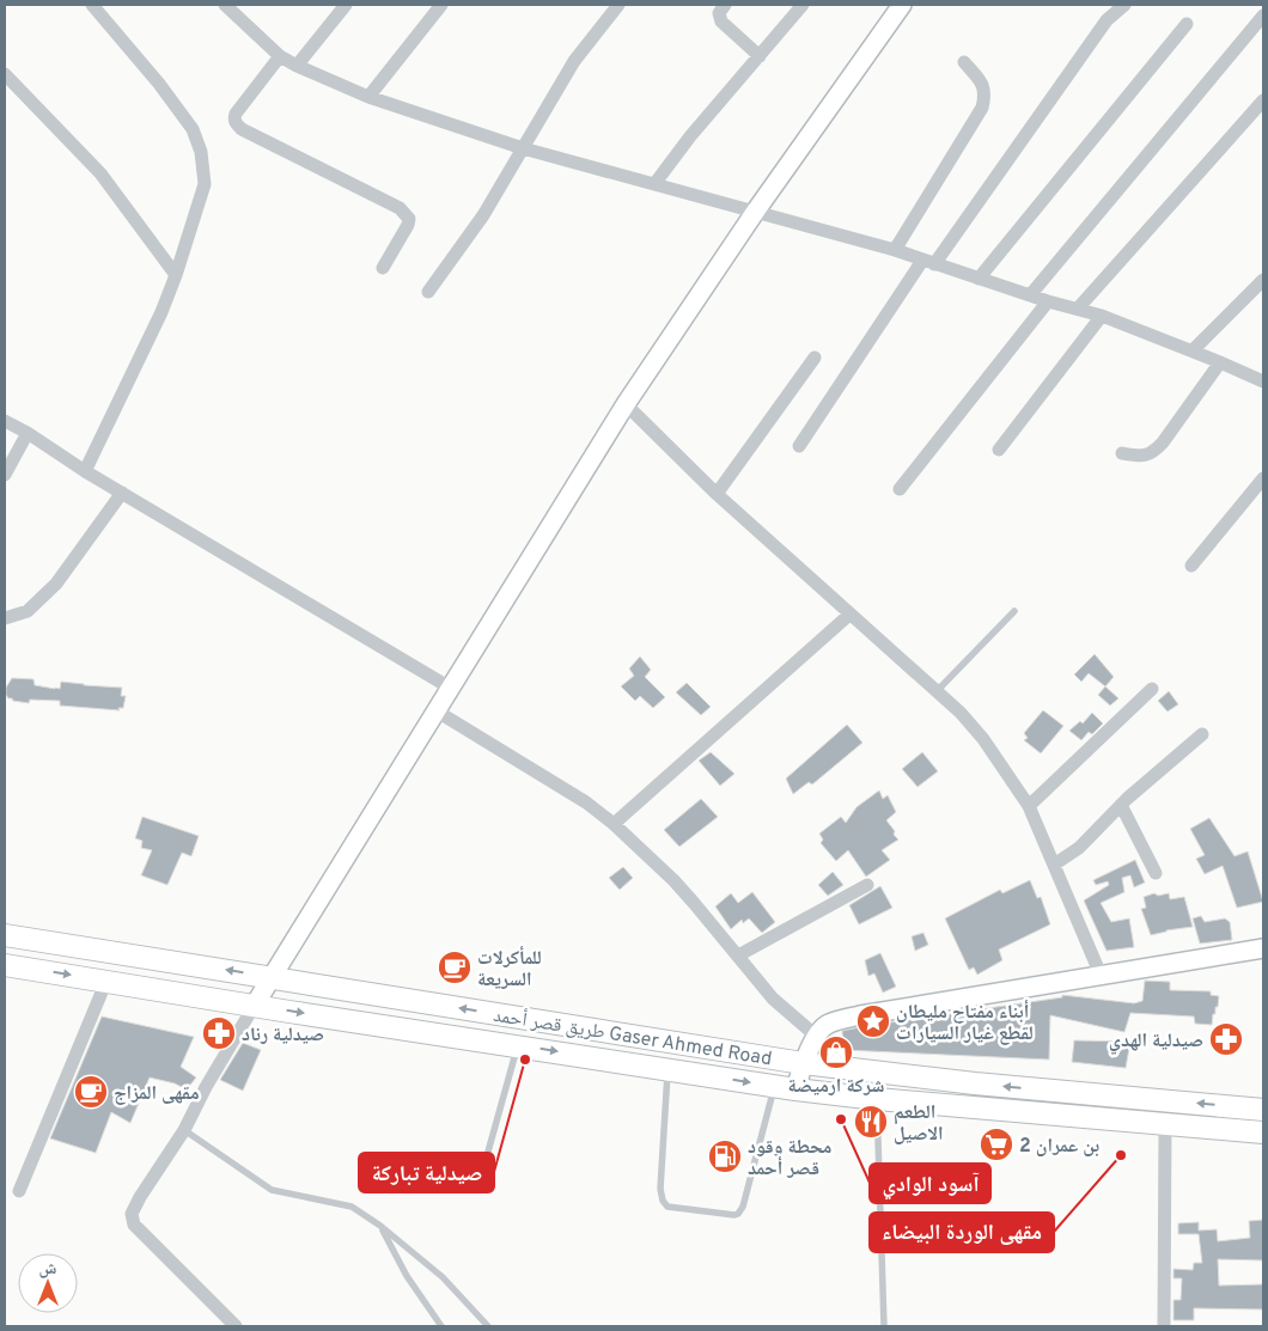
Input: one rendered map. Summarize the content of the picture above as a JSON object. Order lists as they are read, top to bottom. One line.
{"streets":{"main road":["طريق قصر أحمد Gaser Ahmed Road"]},"places":{"cafe":["للمأكرلات السريعة","مقهى المزاج"],"place":["أبناء مفتاح مليطان لقطع غيار السيارات"],"pharmacy":["صيدلية رناد","صيدلية الهدي"],"shop":["شركة ارميضة"],"other":["صيدلية تباركة","آسود الوادي","مقهى الوردة البيضاء"],"restaurant":["الطعم الاصيل"],"supermarket":["بن عمران 2"],"fuel station":["محطة وقود قصر أحمد"]},"north":"top"}
